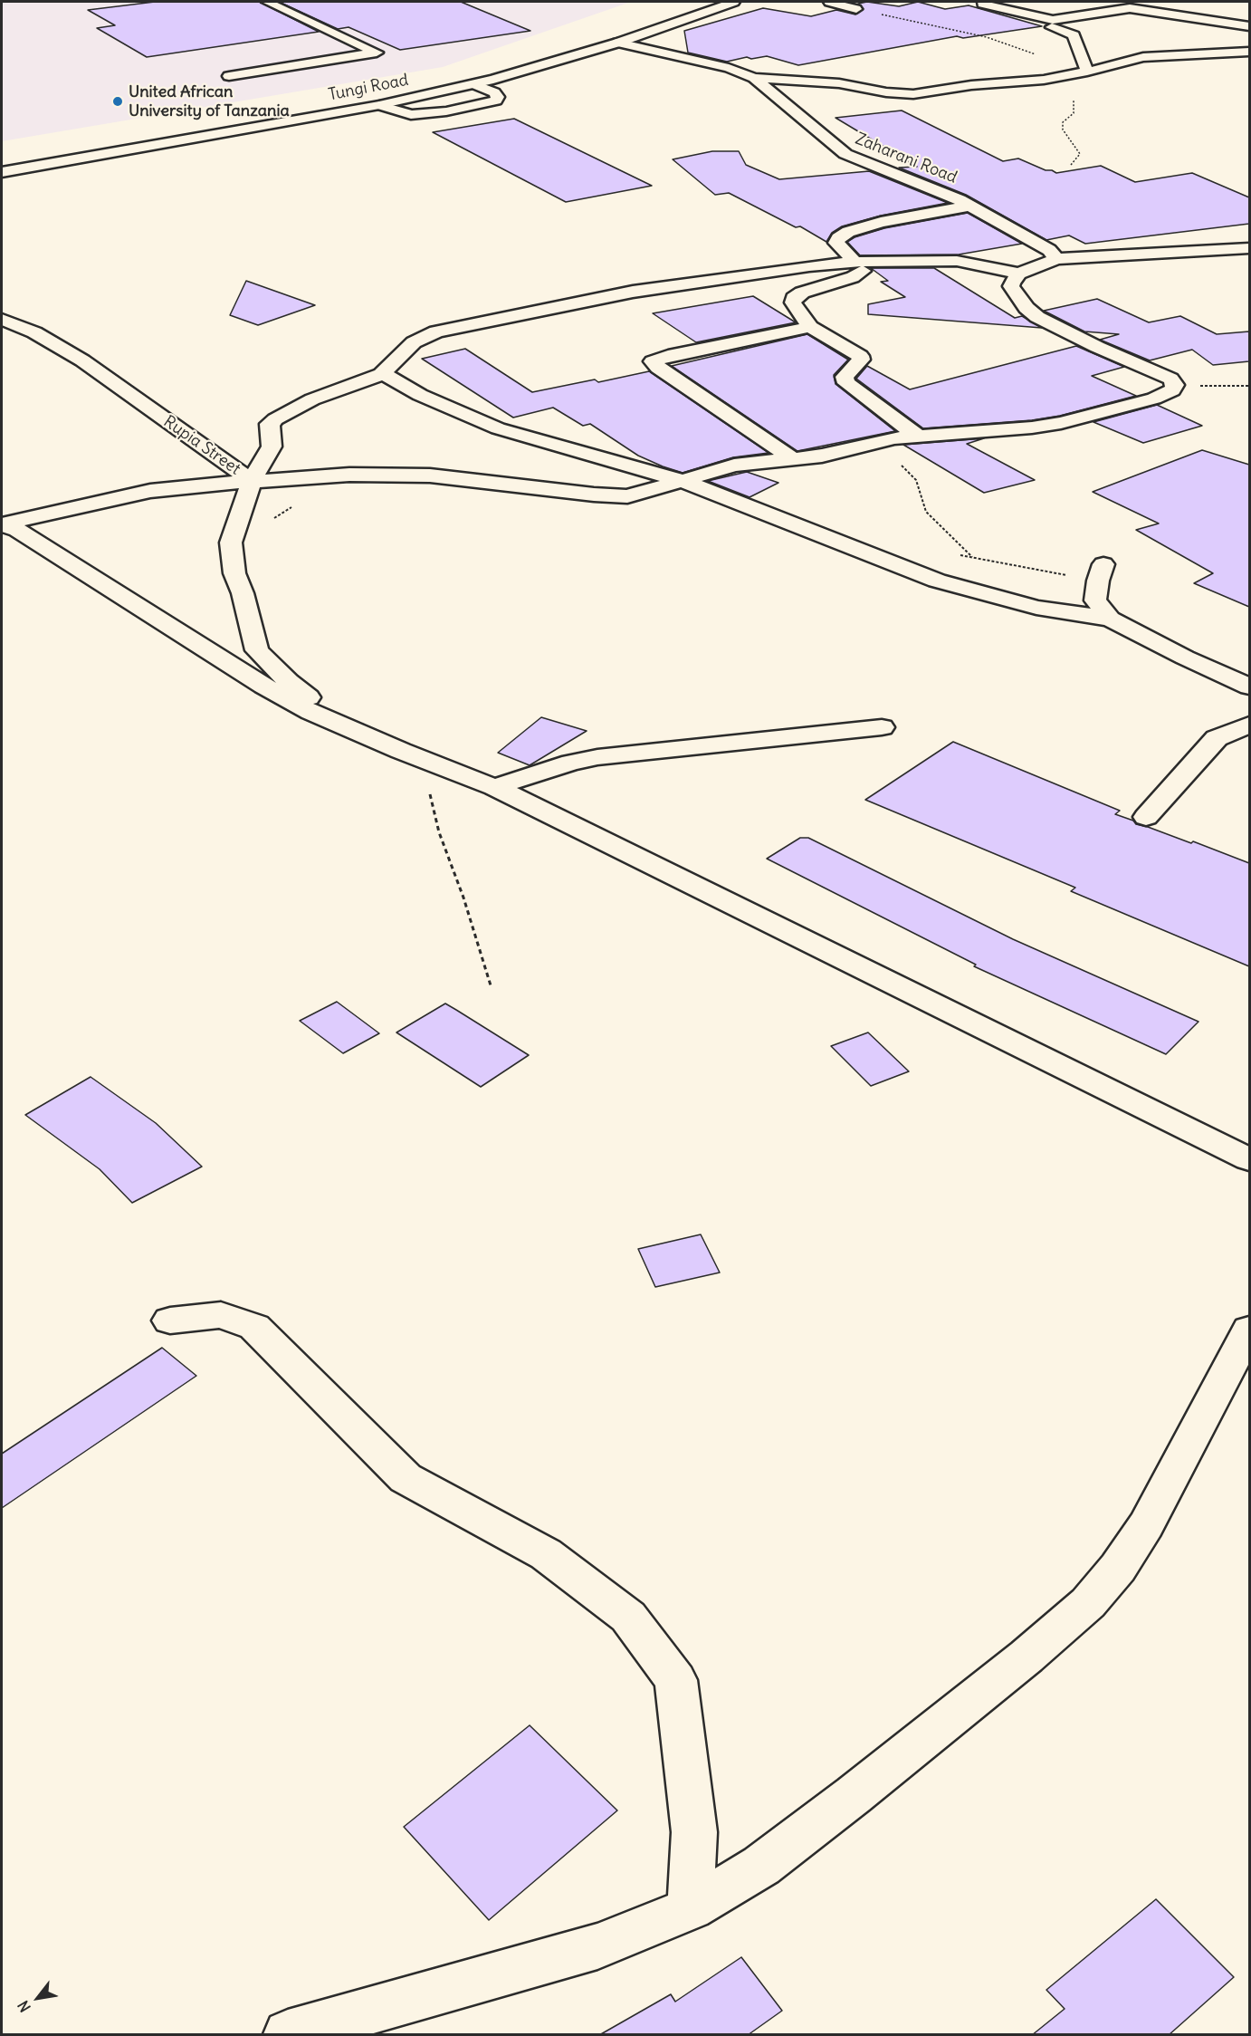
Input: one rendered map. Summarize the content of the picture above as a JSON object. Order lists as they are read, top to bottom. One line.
{"streets":{"street":["Tungi Road","Zaharani Road","Rupia Street"]},"crossings":[["Tungi Road","Zaharani Road"]],"places":["United African University of Tanzania"],"north":"bottom left"}
